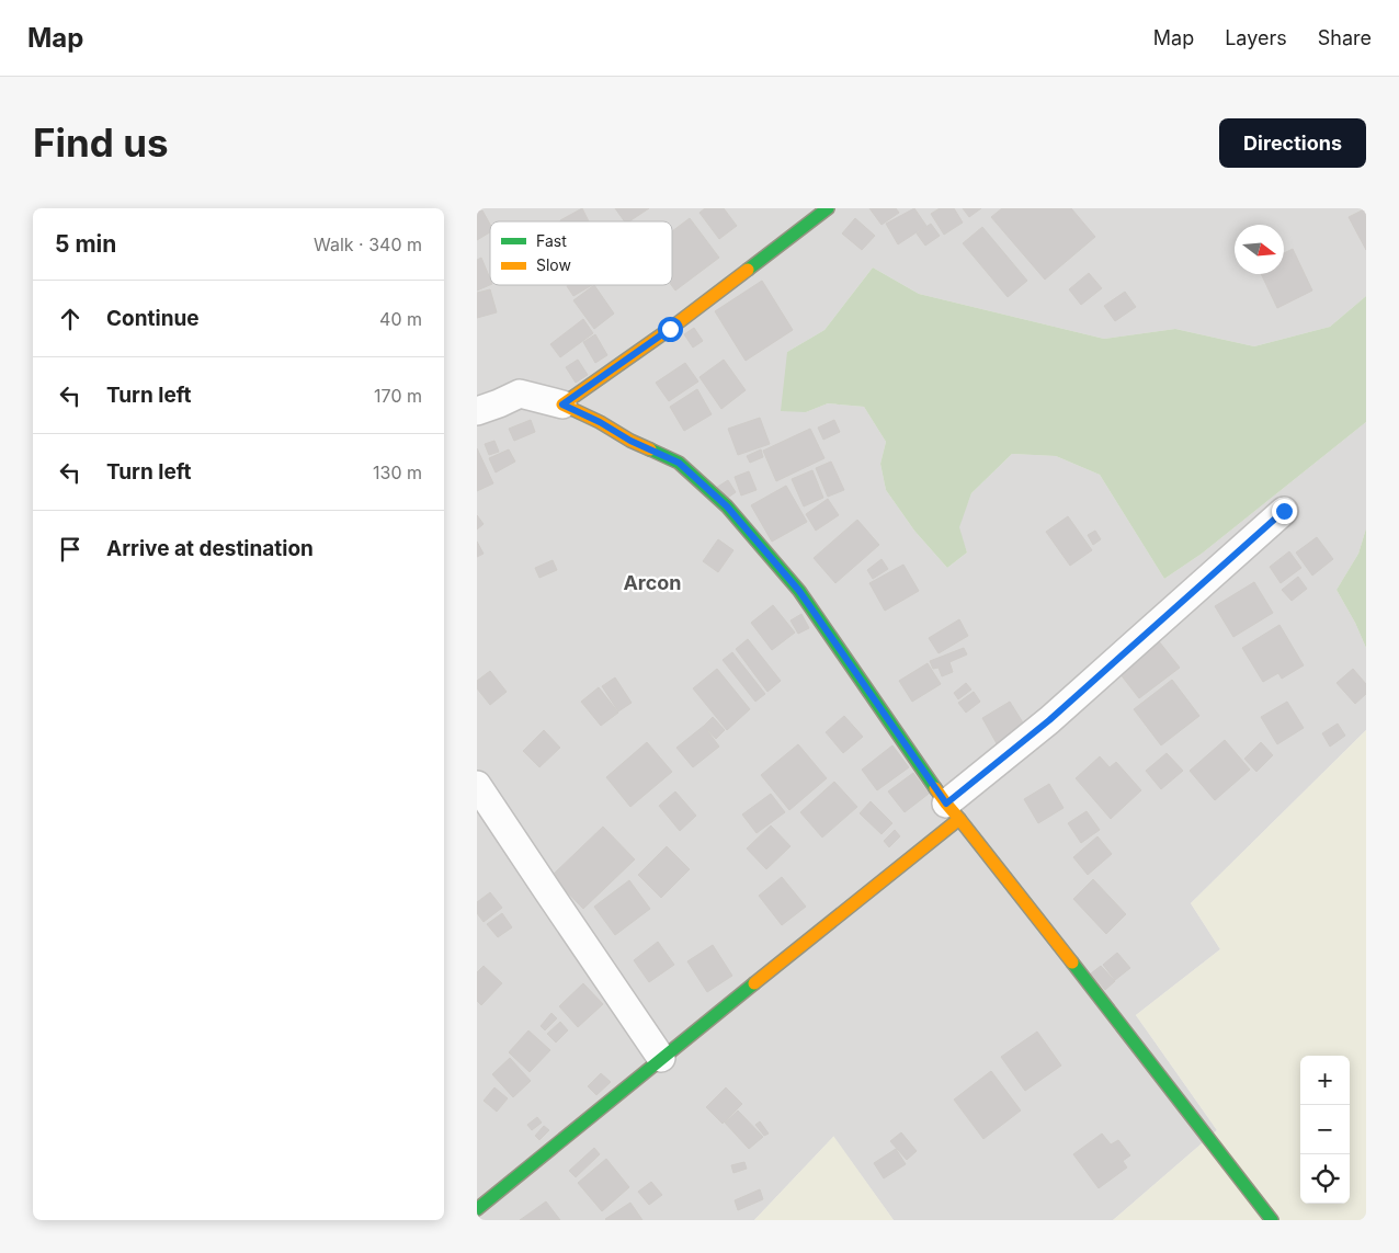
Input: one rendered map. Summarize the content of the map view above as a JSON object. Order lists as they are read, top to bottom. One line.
{"districts":["Arcon"],"legend":["Fast","Slow"],"north":"right","page":{"header":"Map","nav":["Map","Layers","Share"],"buttons":"Directions","title":"Find us","heading":["5 min","Walk · 340 m"],"list":[["Continue","40 m"],["Turn left","170 m"],["Turn left","130 m"],"Arrive at destination"],"map_buttons":["+","−"]}}
